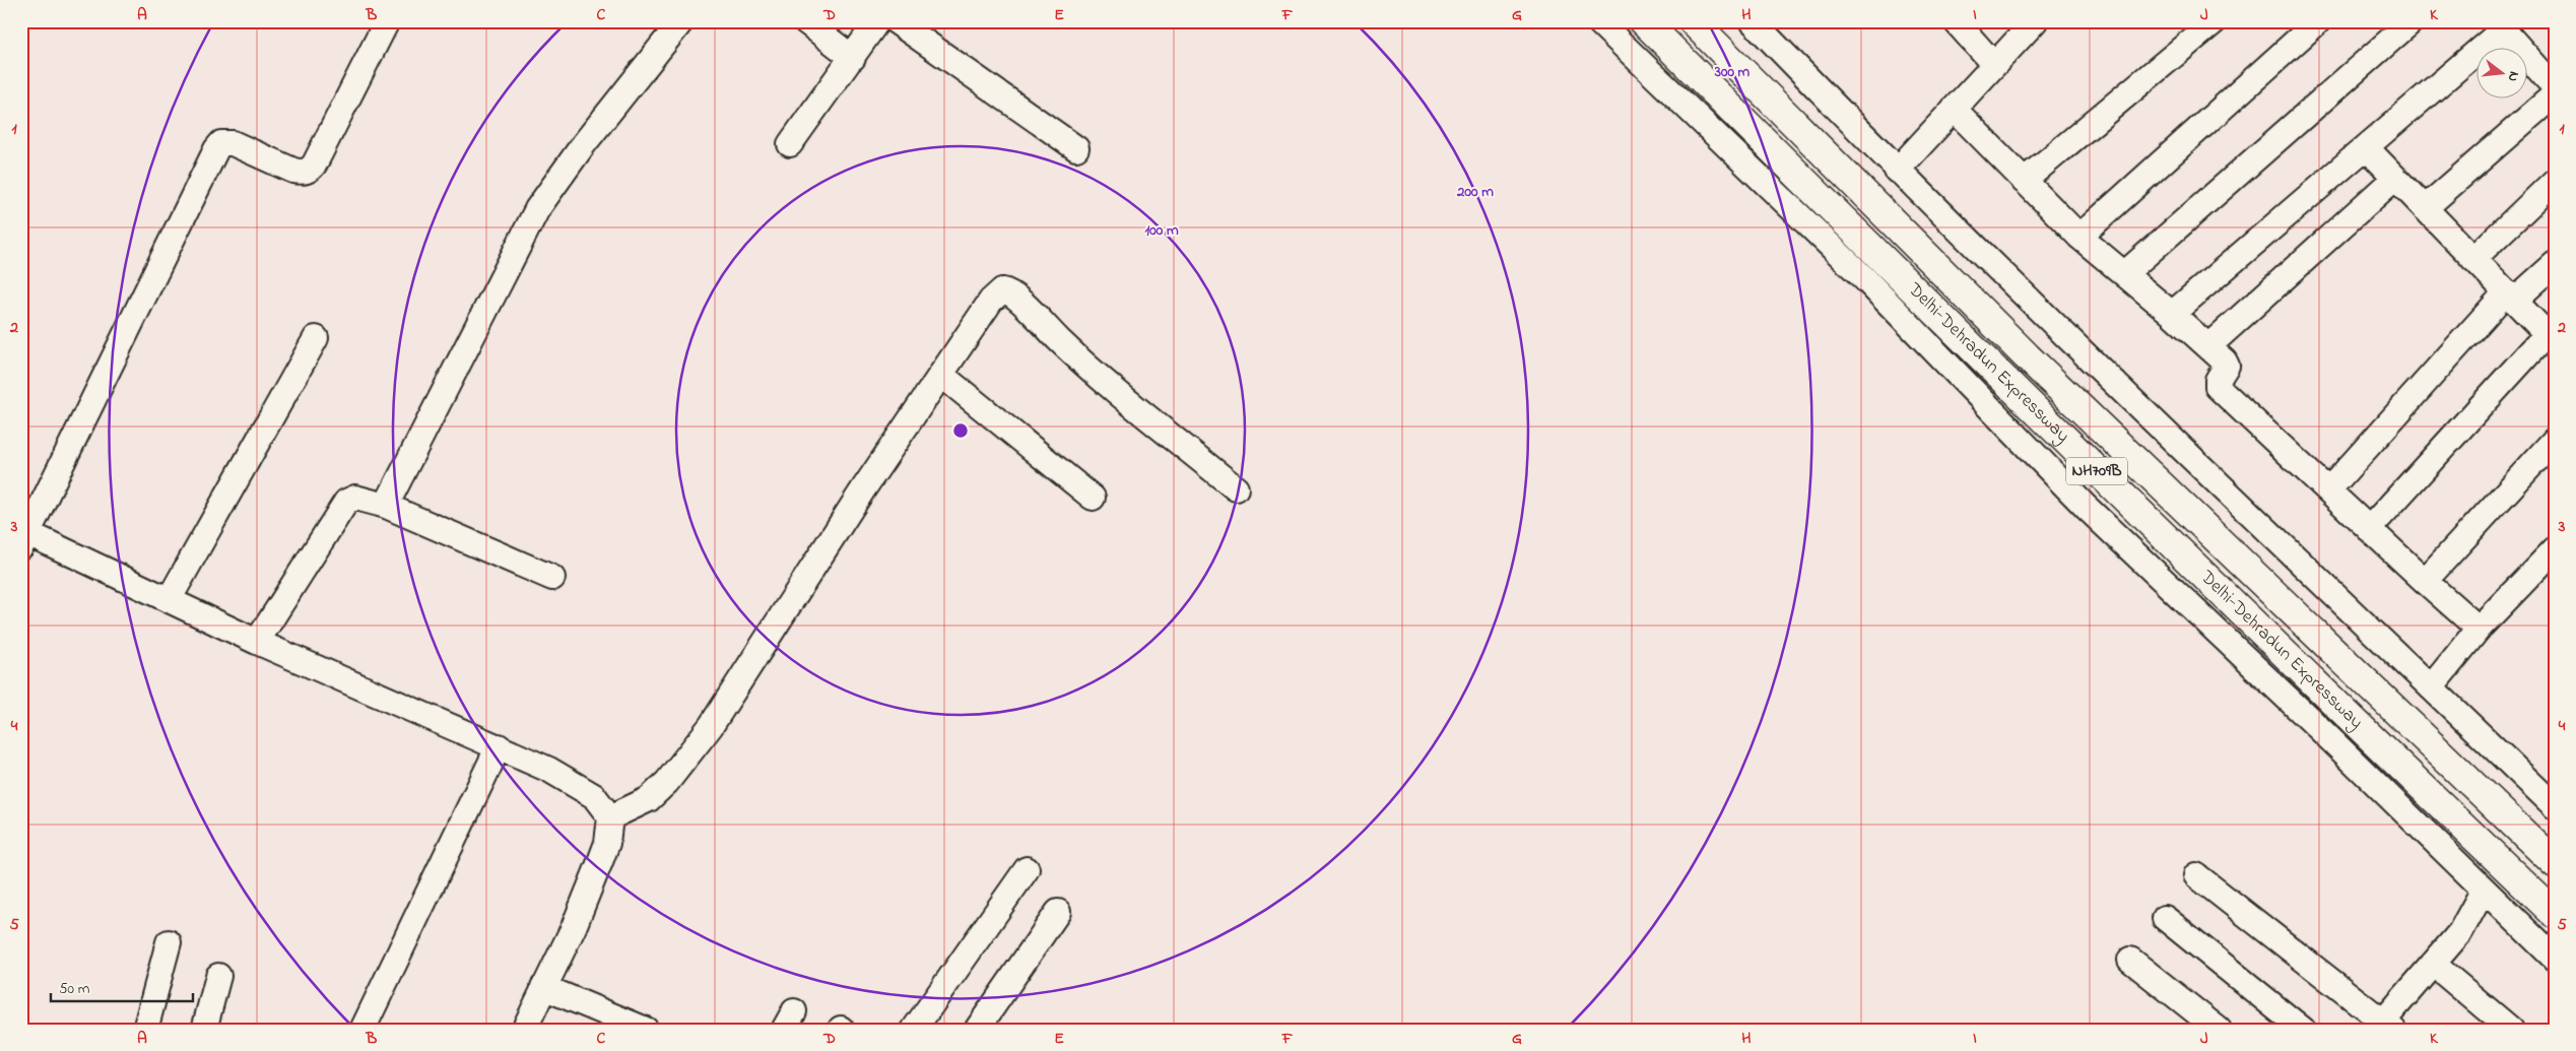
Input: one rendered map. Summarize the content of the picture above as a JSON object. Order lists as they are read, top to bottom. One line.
{"streets":{"highway":["Delhi-Dehradun Expressway","NH709B"]},"scale_bar":"50 m","north":"right","grid":{"columns":["A","B","C","D","E","F","G","H","I","J","K"],"rows":["1","2","3","4","5"]},"rings":["300 m","200 m","100 m"]}
